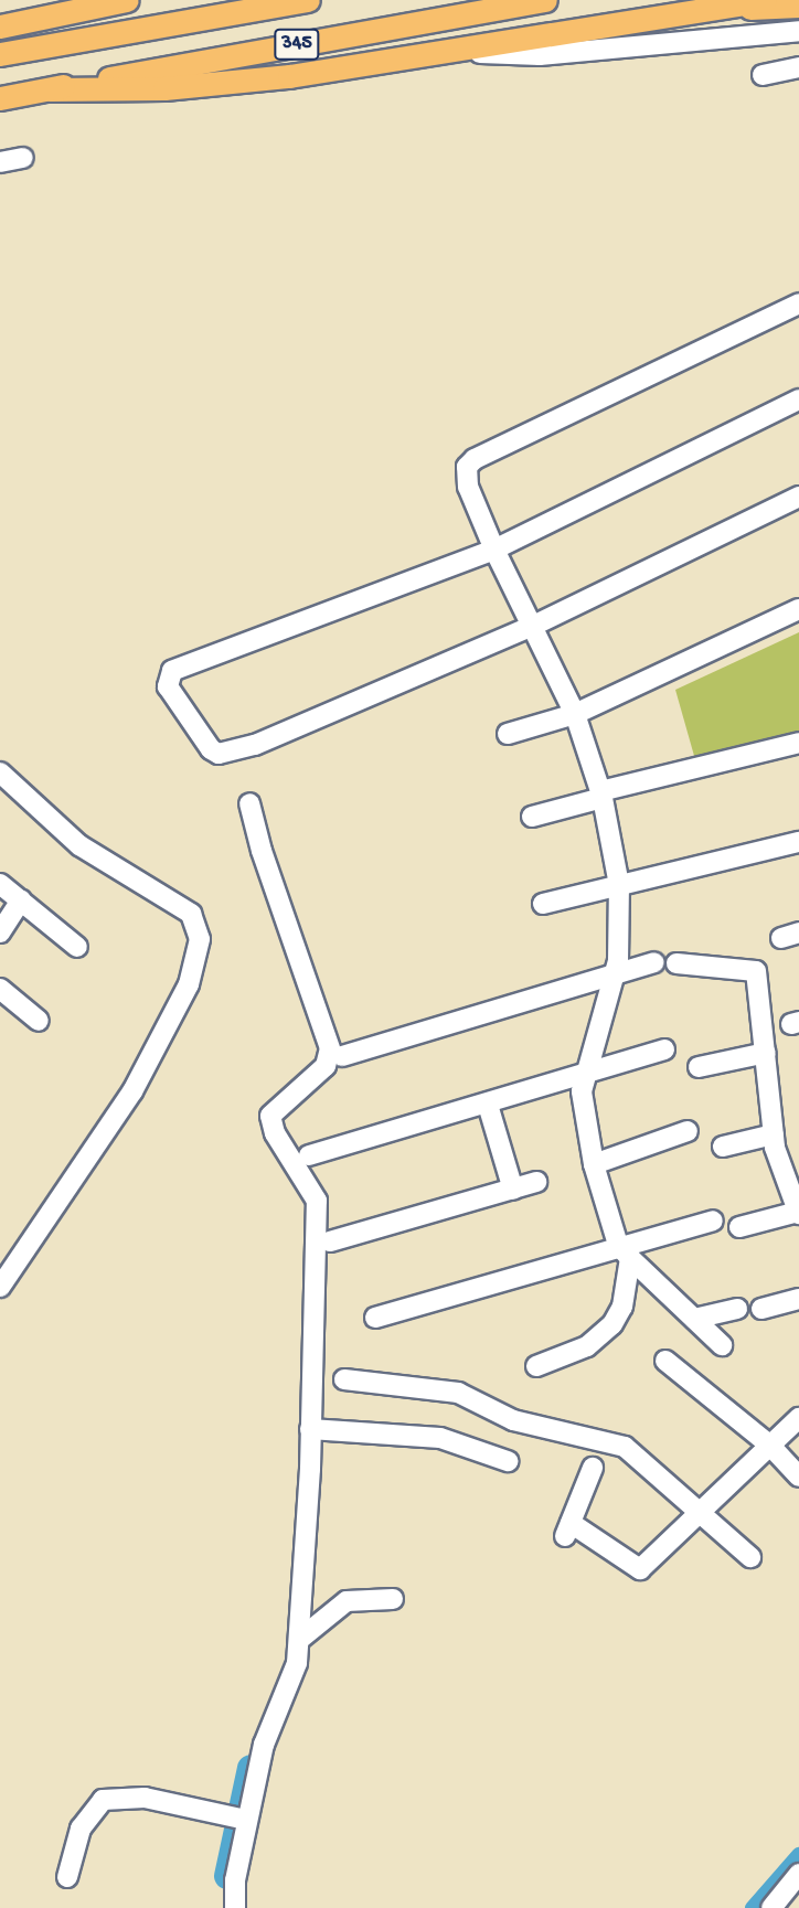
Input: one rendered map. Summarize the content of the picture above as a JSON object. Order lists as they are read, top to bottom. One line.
{"streets":{"main road":["345"]}}
